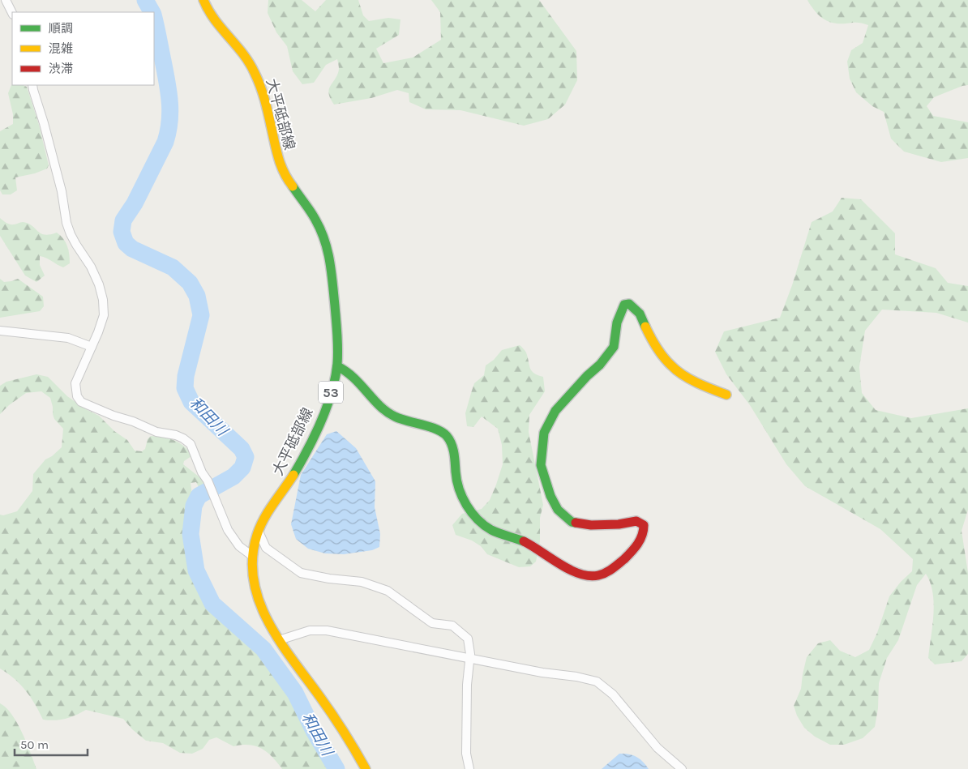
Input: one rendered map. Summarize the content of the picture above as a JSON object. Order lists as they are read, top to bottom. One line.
{"streets":{"street":["大平砥部線","53"]},"water":["和田川"],"legend":["順調","混雑","渋滞"],"scale_bar":"50 m"}
